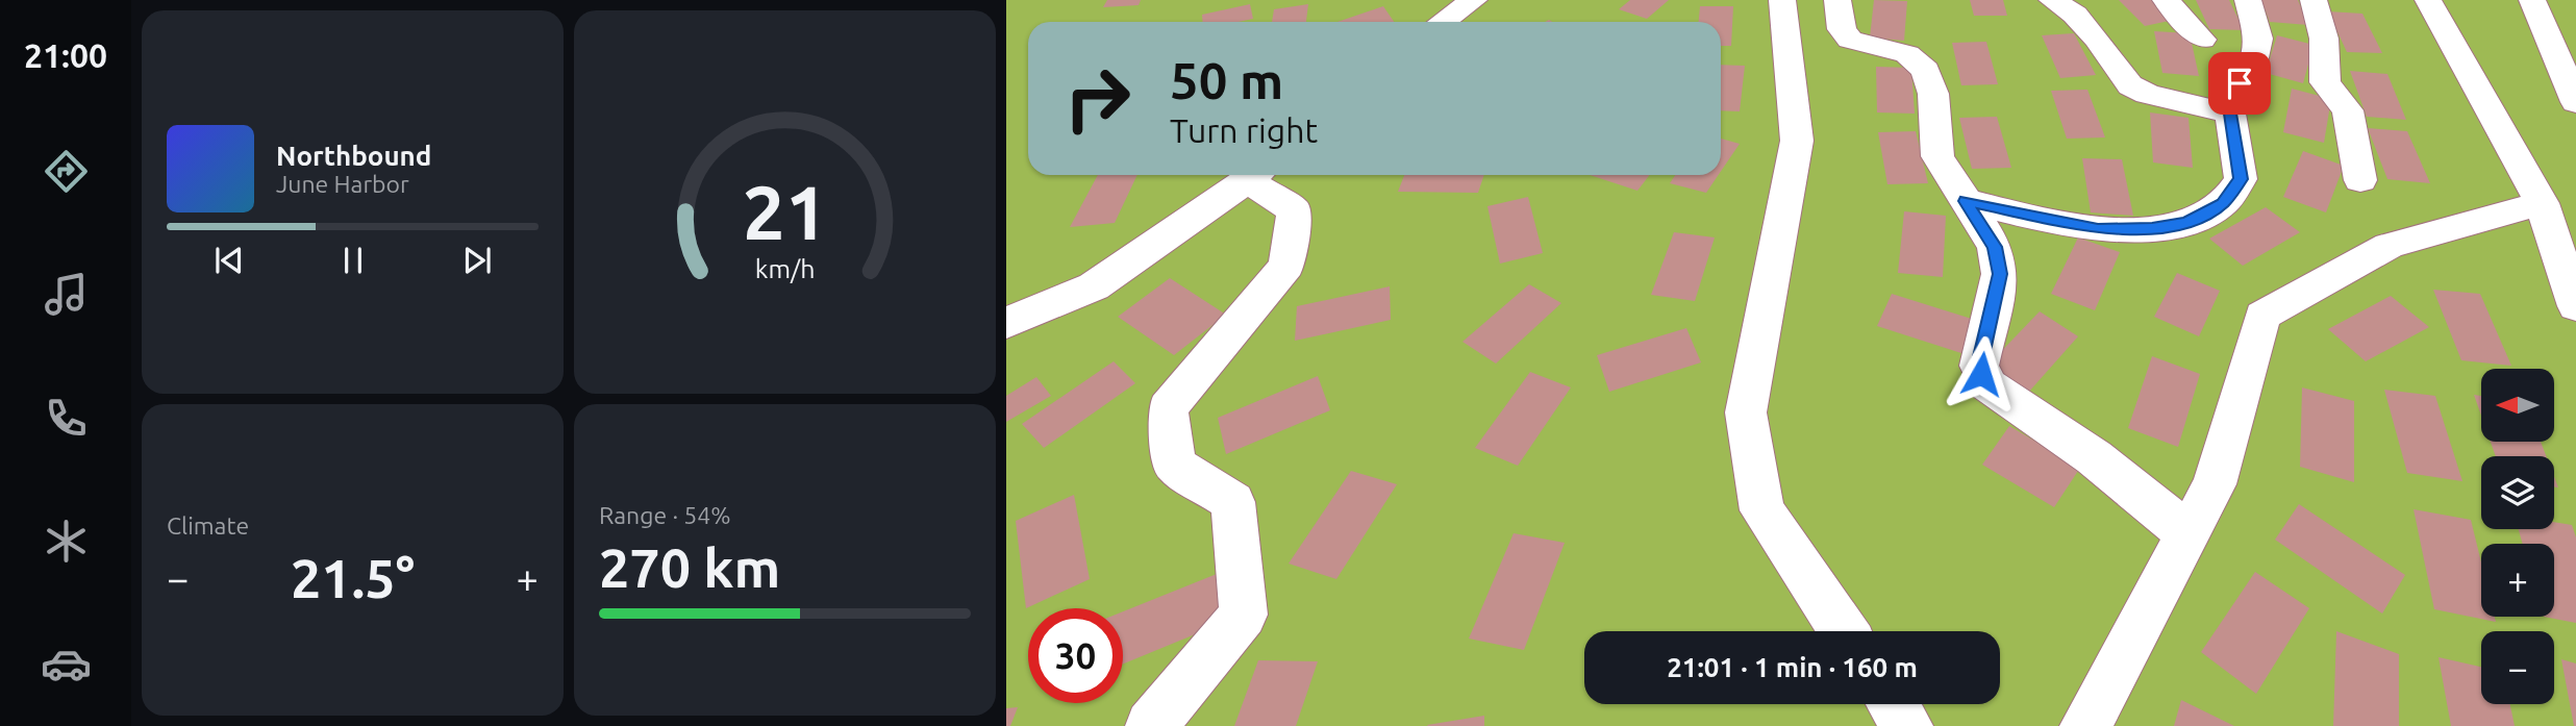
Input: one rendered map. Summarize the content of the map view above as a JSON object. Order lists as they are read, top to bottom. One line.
{"north":"left","page":{"tabs":"21:00","turn":["50 m","Turn right"],"song":["Northbound","June Harbor"],"map_buttons":["+","−"],"tile":["Climate",["Range · 54%","270 km"]],"heat":["−","21.5°","+"],"limit":"30","trip":"21:01 · 1 min · 160 m","gauge":["21","km/h"]}}
